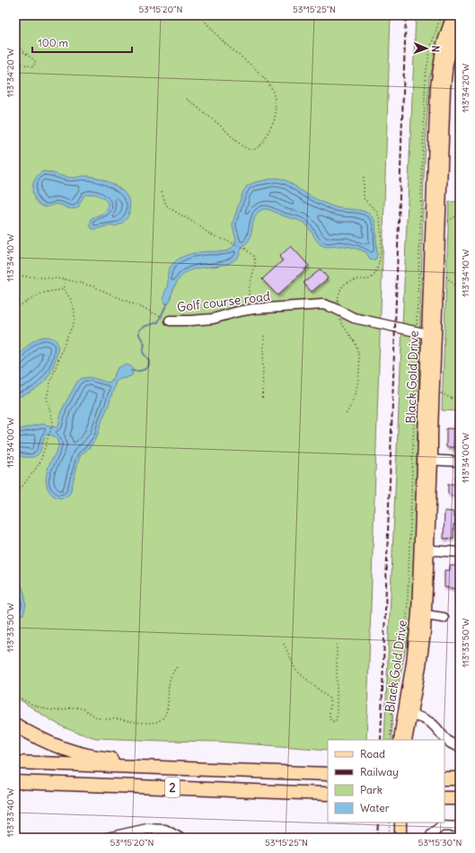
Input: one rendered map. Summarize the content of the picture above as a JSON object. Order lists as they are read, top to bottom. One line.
{"streets":{"highway":["2"],"main road":["Black Gold Drive"],"street":["Golf course road"]},"crossings":[["Golf course road","Black Gold Drive"]],"legend":["Road","Railway","Park","Water"],"scale_bar":"100 m","north":"right","coordinates":["53°15'20\"N","53°15'25\"N","113°34'20\"W","113°34'10\"W","113°34'00\"W","113°33'50\"W","113°33'40\"W","53°15'30\"N"]}
